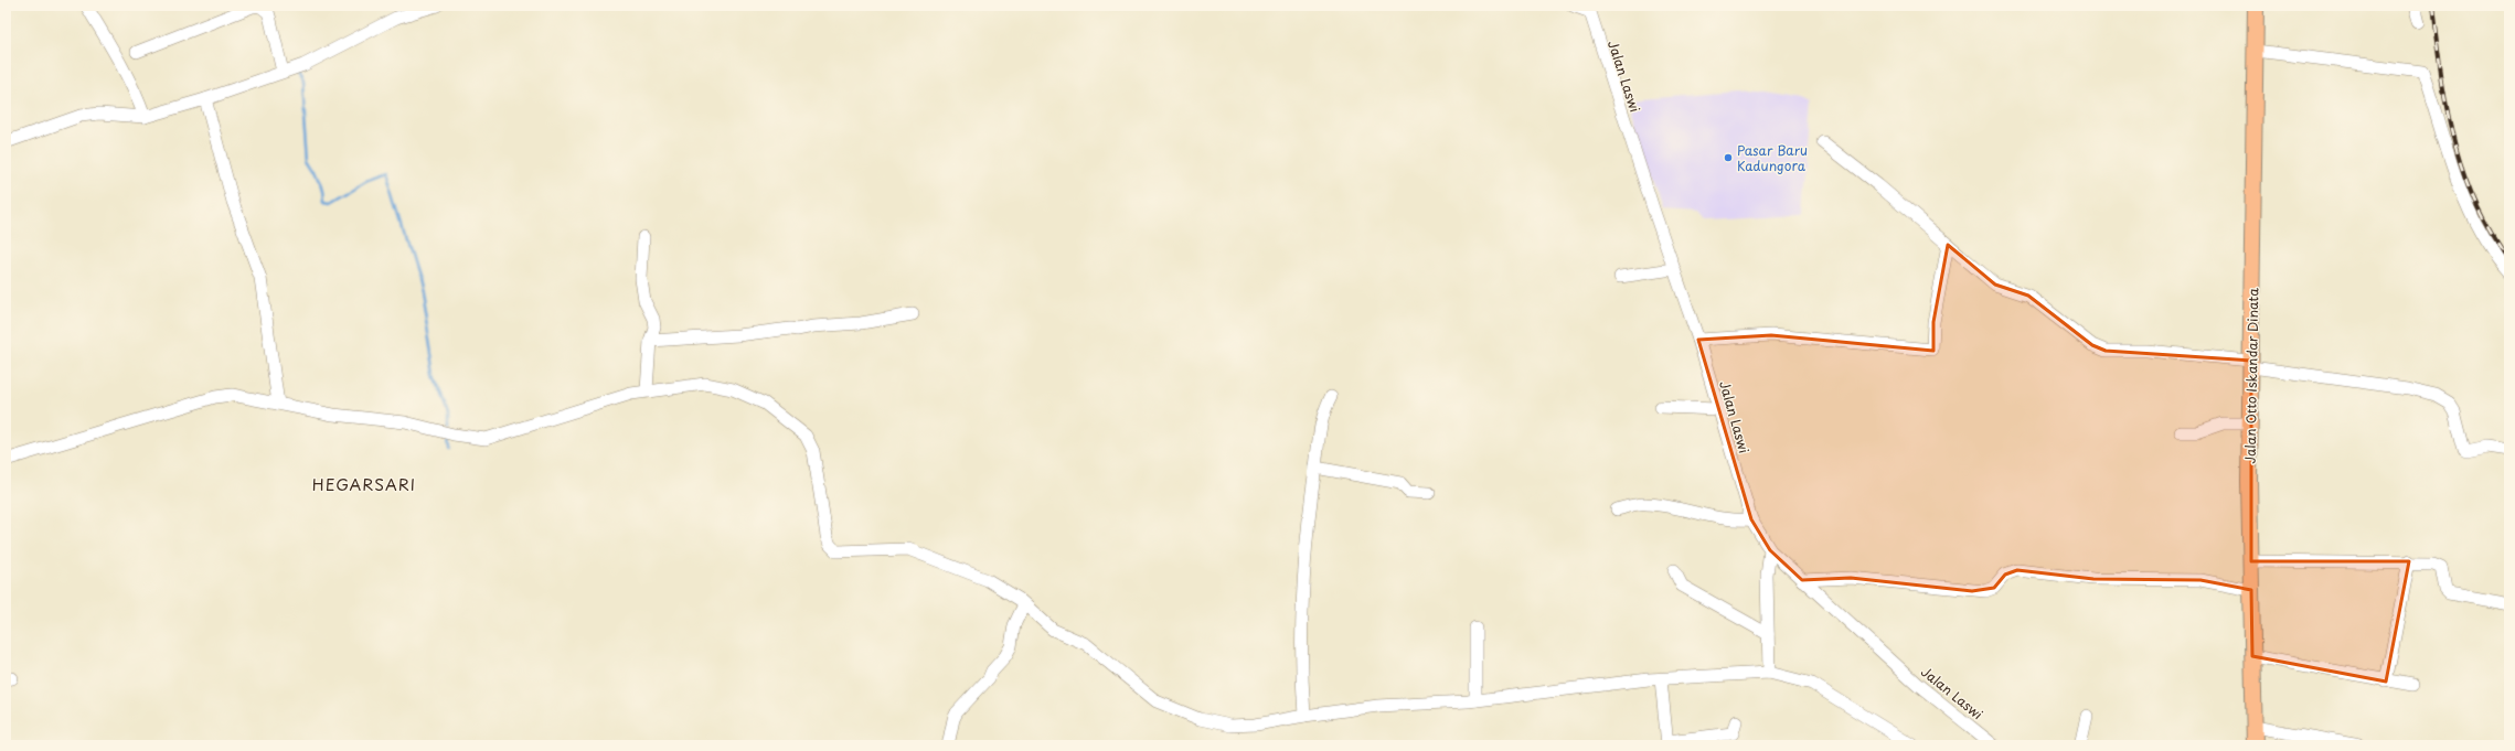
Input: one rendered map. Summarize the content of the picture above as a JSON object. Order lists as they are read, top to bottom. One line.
{"streets":{"main road":["Jalan Otto Iskandar Dinata"],"street":["Jalan Laswi"]},"districts":["HEGARSARI"],"places":["Pasar Baru Kadungora"]}
